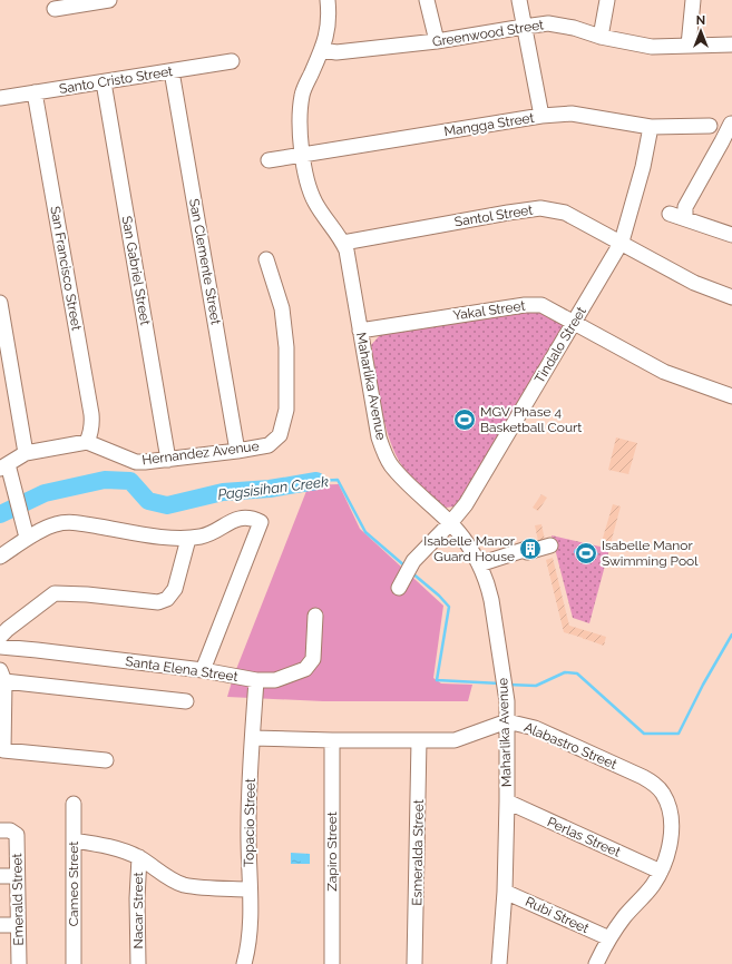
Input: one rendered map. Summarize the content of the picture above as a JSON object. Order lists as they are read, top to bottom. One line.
{"streets":{"street":["Greenwood Street","Santo Cristo Street","Mangga Street","Santol Street","San Clemente Street","San Francisco Street","San Gabriel Street","Yakal Street","Tindalo Street","Maharlika Avenue","Hernandez Avenue","Santa Elena Street","Alabastro Street","Topacio Street","Perlas Street","Zapiro Street","Esmeralda Street","Cameo Street","Emerald Street","Nacar Street","Rubi Street"]},"crossings":[["Greenwood Street","Maharlika Avenue"],["Santo Cristo Street","San Clemente Street"],["Santo Cristo Street","San Francisco Street"],["Santo Cristo Street","San Gabriel Street"],["Mangga Street","Tindalo Street"],["Mangga Street","Maharlika Avenue"],["Santol Street","Tindalo Street"],["Santol Street","Maharlika Avenue"],["San Clemente Street","Hernandez Avenue"],["San Francisco Street","Hernandez Avenue"],["San Gabriel Street","Hernandez Avenue"],["Yakal Street","Tindalo Street"],["Yakal Street","Maharlika Avenue"],["Tindalo Street","Maharlika Avenue"],["Maharlika Avenue","Alabastro Street"],["Maharlika Avenue","Perlas Street"],["Maharlika Avenue","Rubi Street"],["Santa Elena Street","Topacio Street"],["Alabastro Street","Topacio Street"],["Alabastro Street","Perlas Street"],["Alabastro Street","Zapiro Street"],["Alabastro Street","Esmeralda Street"],["Alabastro Street","Rubi Street"]],"water":["Pagsisihan Creek"],"places":{"sports":["MGV Phase 4 Basketball Court","Isabelle Manor Swimming Pool"],"building":["Isabelle Manor Guard House"]},"north":"top"}
